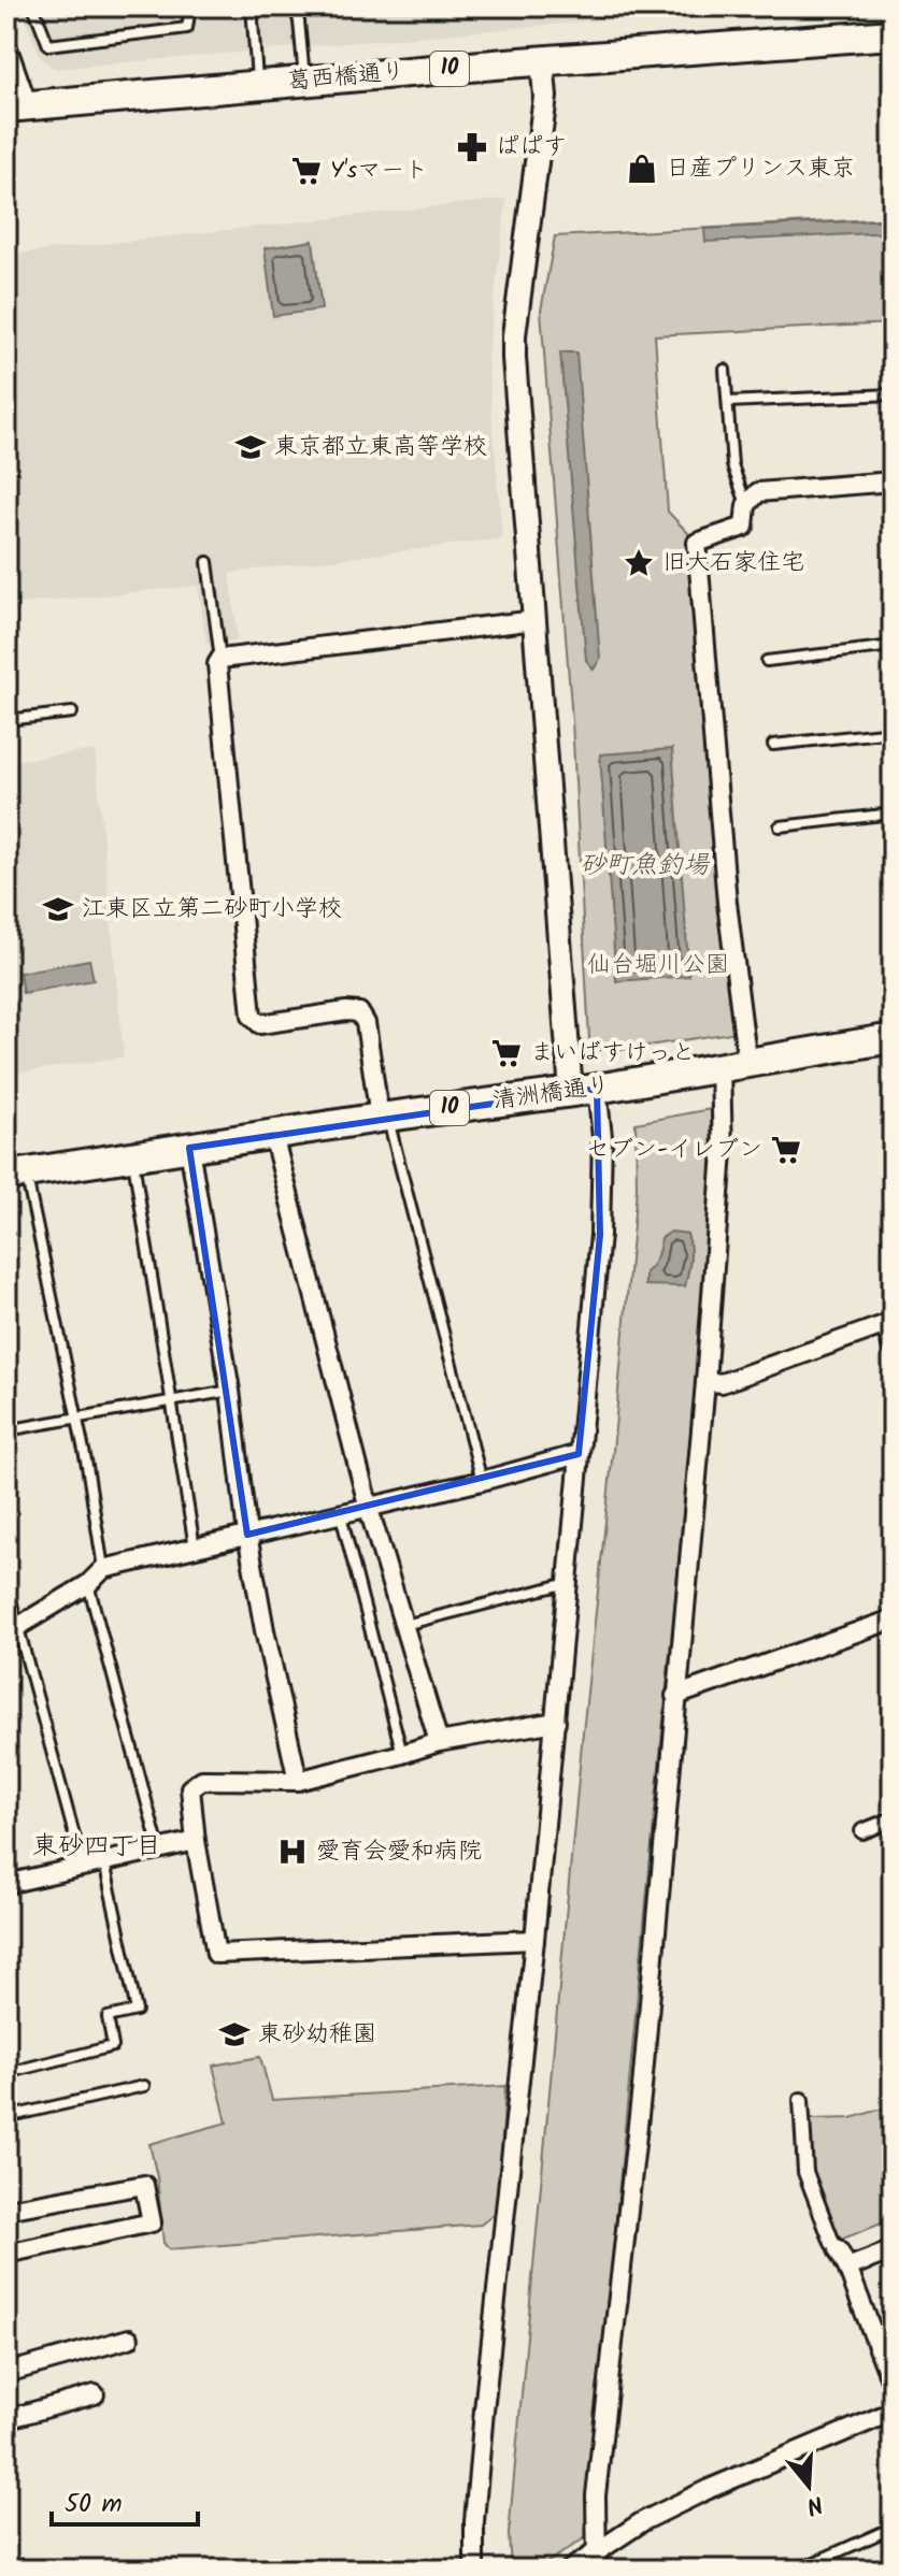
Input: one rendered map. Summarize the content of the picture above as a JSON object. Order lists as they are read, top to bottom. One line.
{"streets":{"main road":["10","葛西橋通り","清洲橋通り"]},"districts":["東砂四丁目"],"water":["砂町魚釣場"],"parks":["仙台堀川公園"],"places":{"pharmacy":["ぱぱす"],"shop":["日産プリンス東京"],"supermarket":["Y'sマート","まいばすけっと","セブン-イレブン"],"school or university":["東京都立東高等学校","江東区立第二砂町小学校","東砂幼稚園"],"place":["旧大石家住宅"],"hospital":["愛育会愛和病院"]},"scale_bar":"50 m","north":"bottom"}
